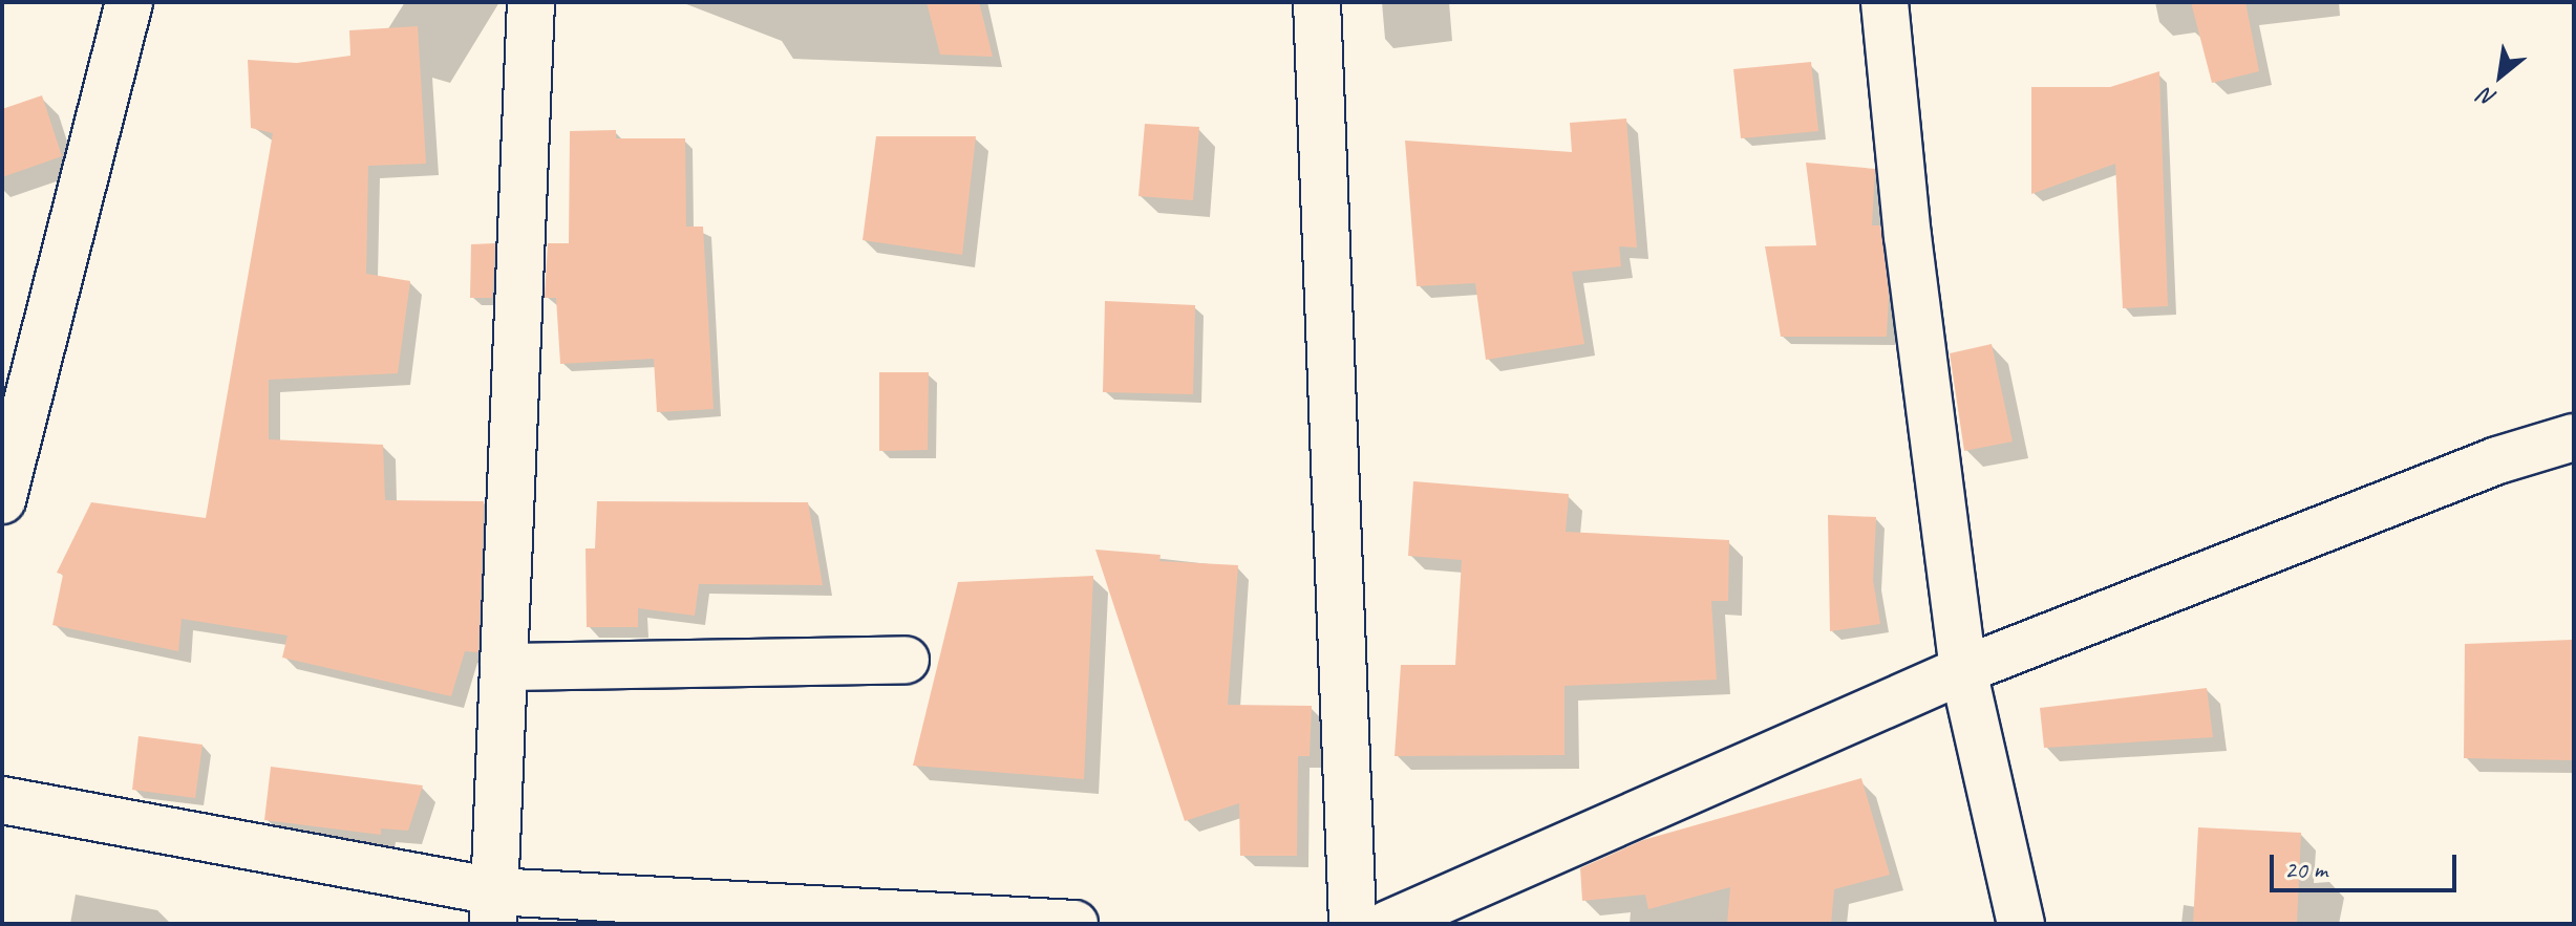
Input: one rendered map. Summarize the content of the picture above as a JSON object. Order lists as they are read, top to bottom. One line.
{"scale_bar":"20 m","north":"bottom left"}
